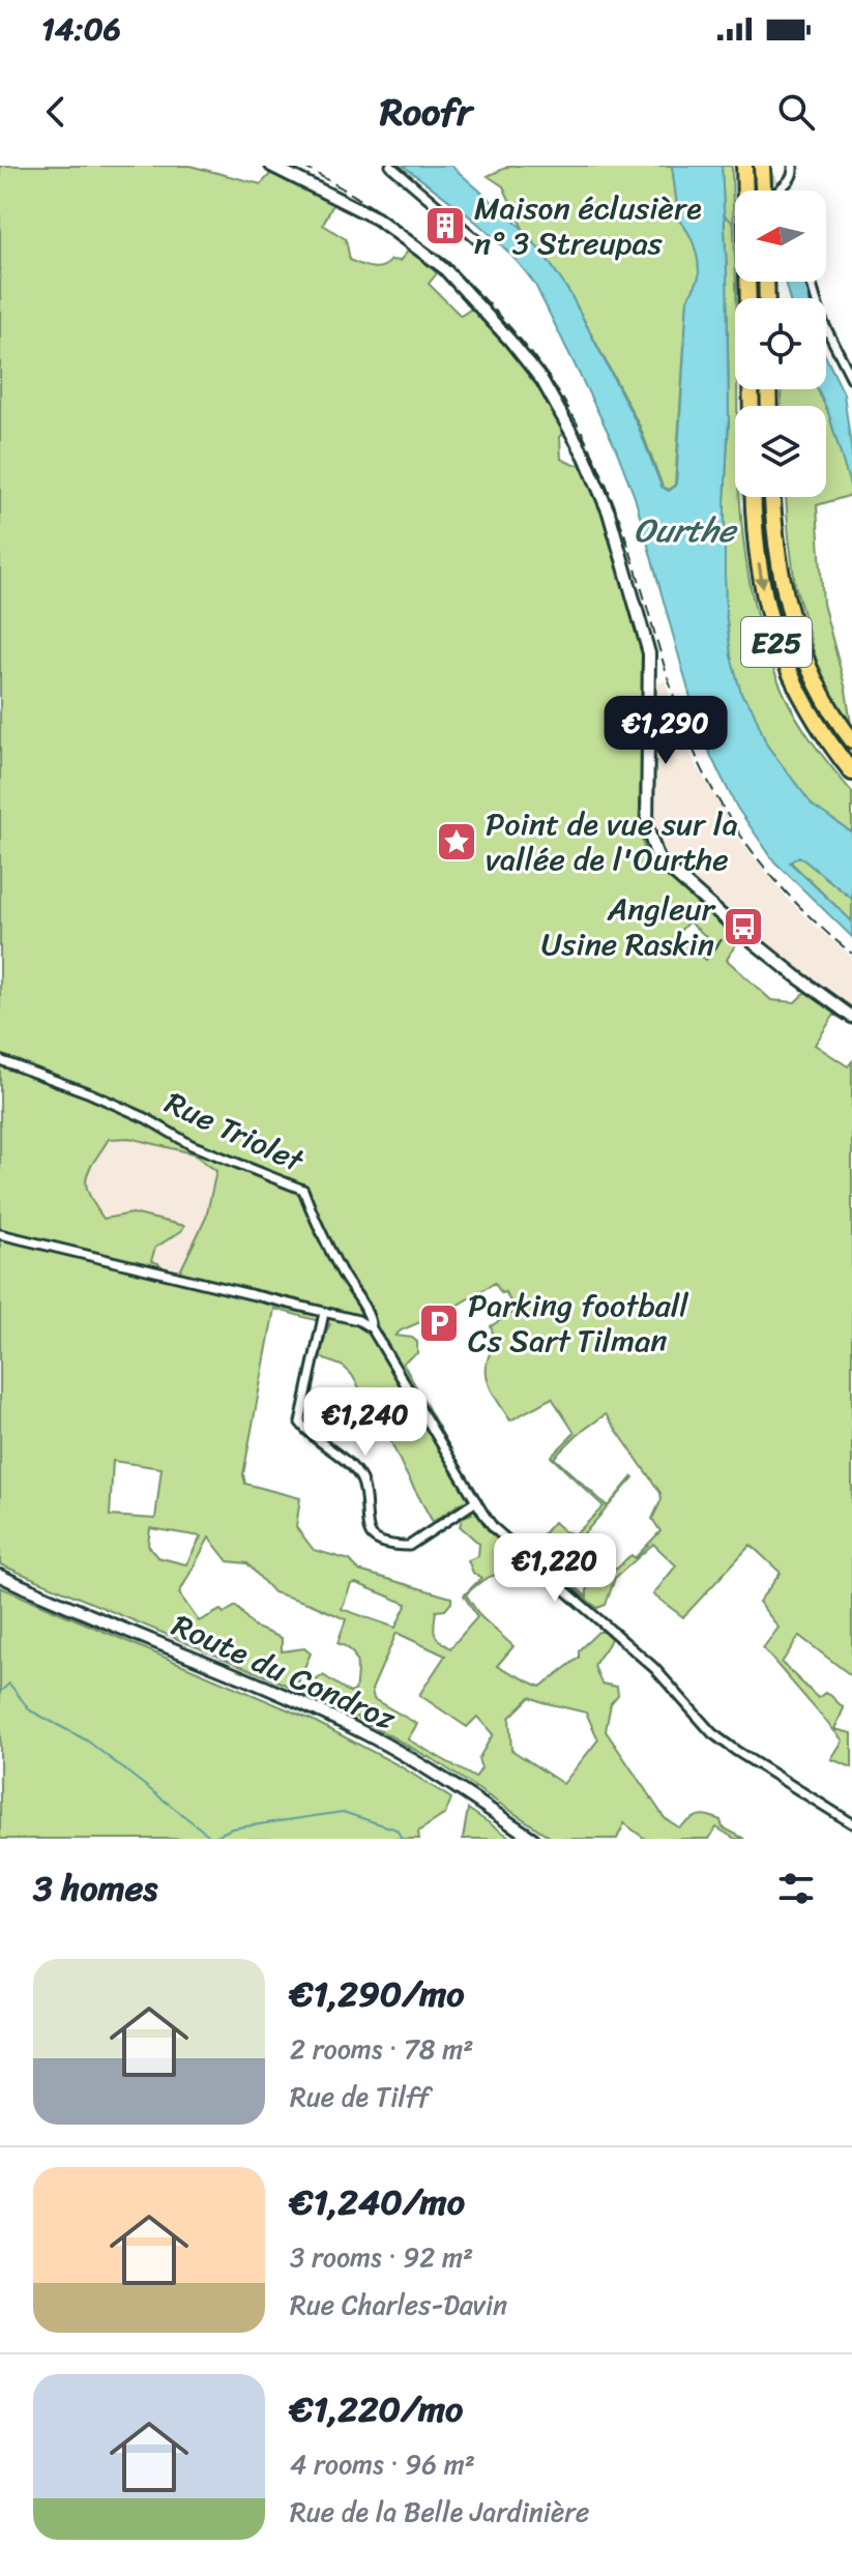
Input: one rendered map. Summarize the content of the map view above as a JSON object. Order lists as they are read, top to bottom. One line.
{"streets":{"highway":["E25"],"main road":["Route du Condroz"],"street":["Rue Triolet"]},"water":["Ourthe"],"places":{"building":["Maison éclusière n° 3 Streupas"],"place":["Point de vue sur la vallée de l'Ourthe"],"bus stop":["Angleur Usine Raskin"],"parking":["Parking football Cs Sart Tilman"]},"north":"left","page":{"status":"14:06","header":"Roofr","price":["€1,290","€1,240","€1,220"],"heading":"3 homes","list":[{"name":"€1,290/mo","note":"2 rooms · 78 m² · Rue de Tilff"},{"name":"€1,240/mo","note":"3 rooms · 92 m² · Rue Charles-Davin"},{"name":"€1,220/mo","note":"4 rooms · 96 m² · Rue de la Belle Jardinière"}]}}
